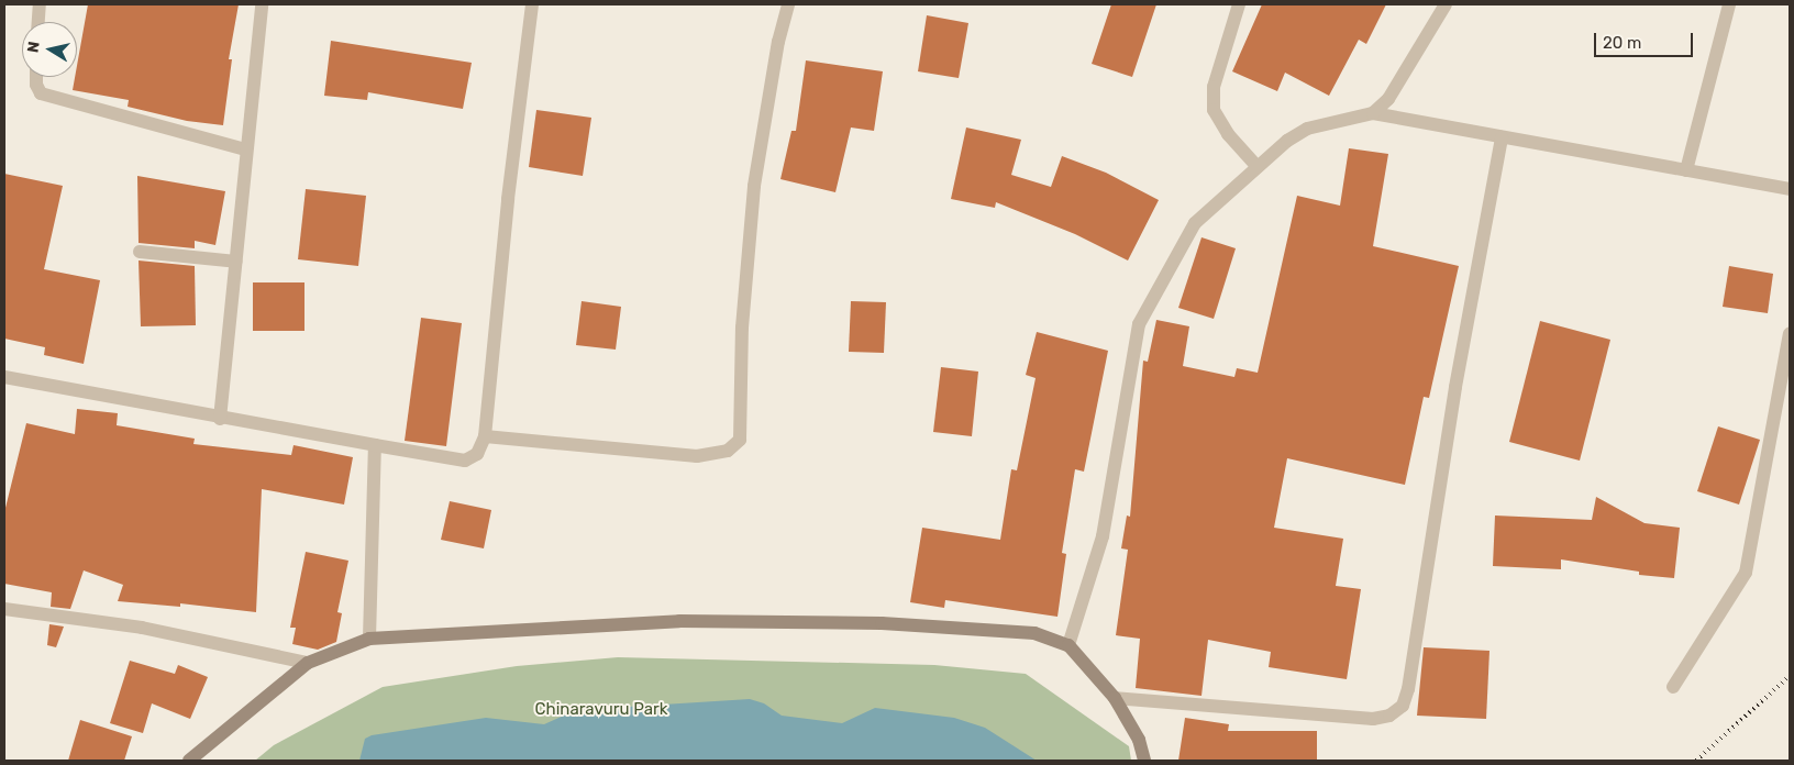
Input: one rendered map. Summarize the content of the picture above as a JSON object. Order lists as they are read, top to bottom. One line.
{"parks":["Chinaravuru Park"],"scale_bar":"20 m","north":"left"}
